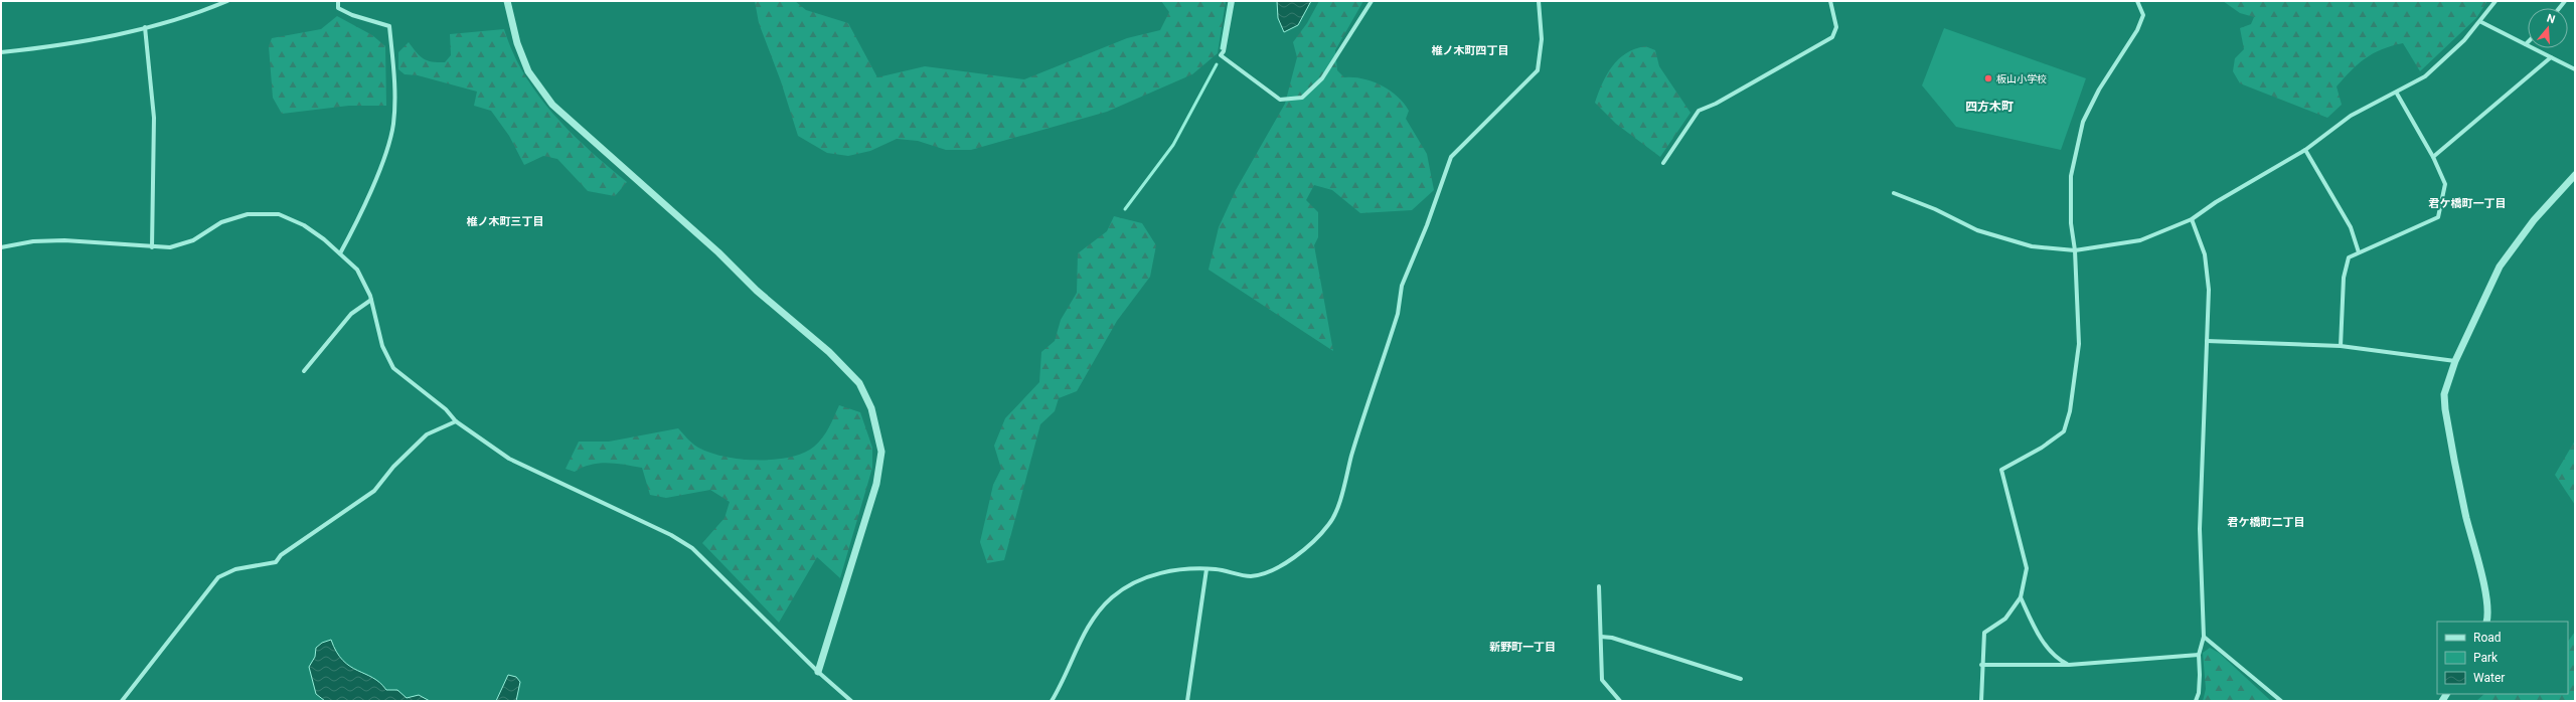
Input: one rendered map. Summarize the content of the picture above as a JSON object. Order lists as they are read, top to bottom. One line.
{"districts":["椎ノ木町四丁目","四方木町","君ケ橋町一丁目","椎ノ木町三丁目","君ケ橋町二丁目","新野町一丁目"],"places":["板山小学校"],"legend":["Road","Park","Water"],"north":"top"}
